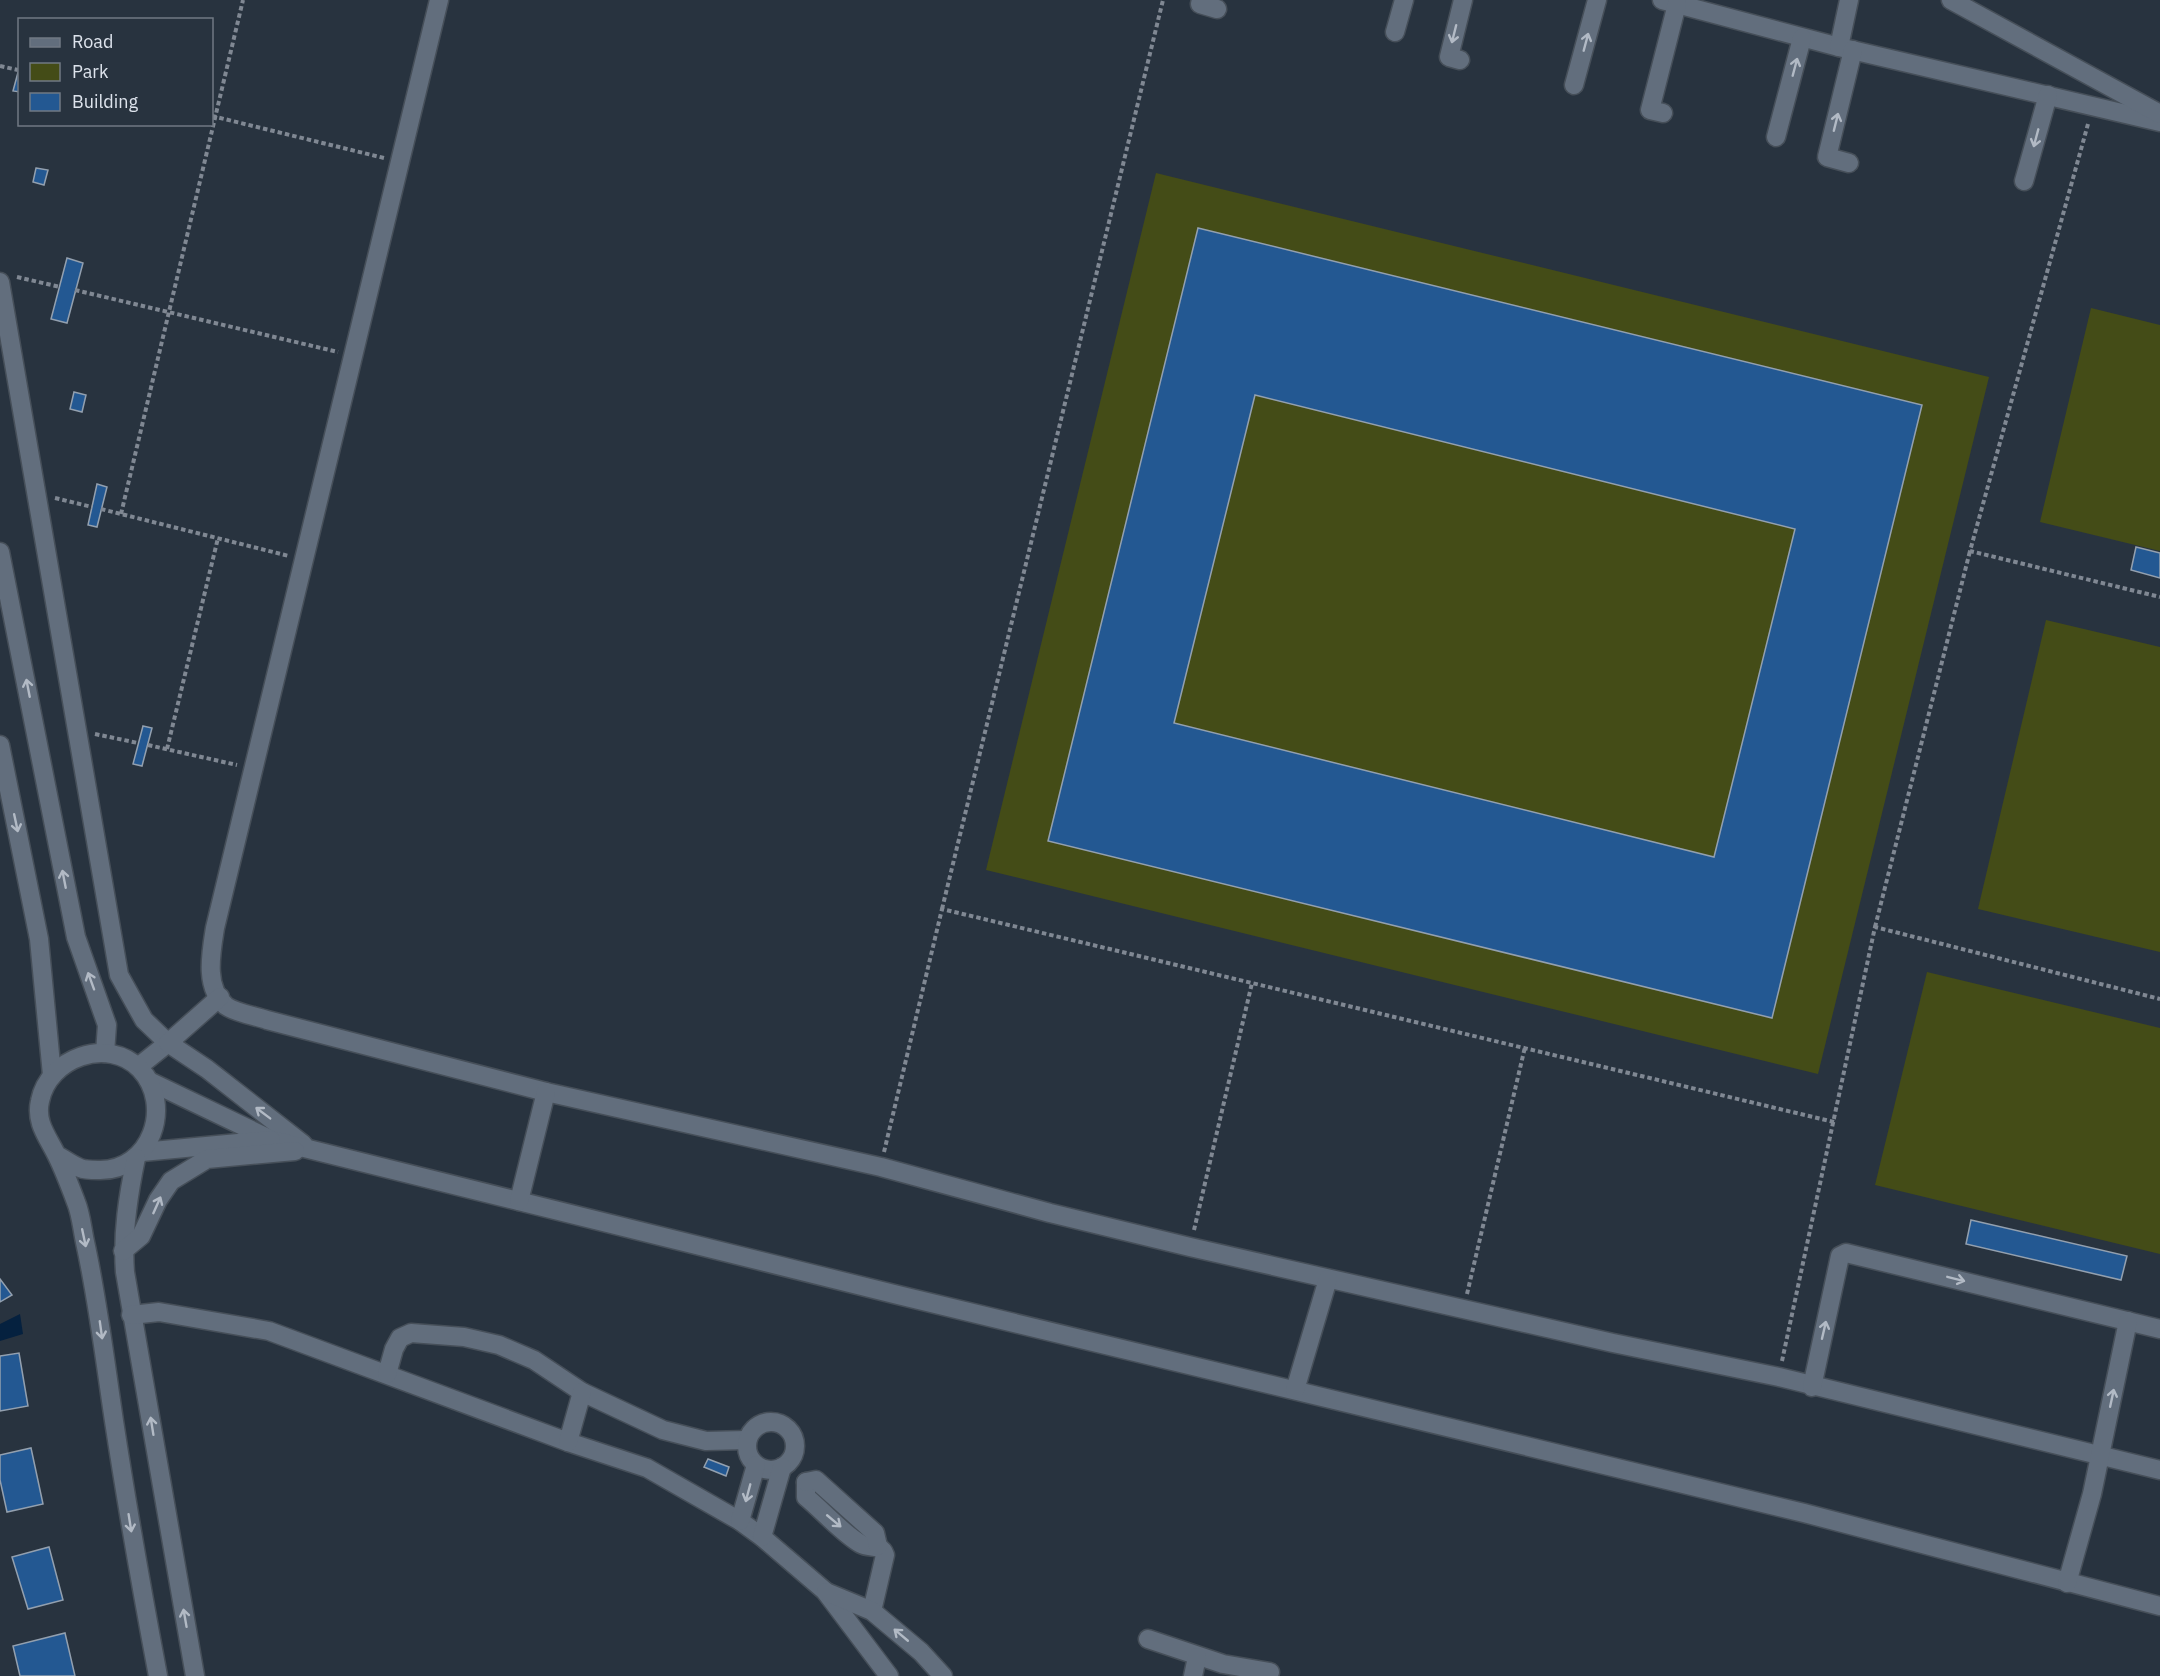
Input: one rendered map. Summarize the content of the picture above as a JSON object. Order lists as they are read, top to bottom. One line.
{"legend":["Road","Park","Building"]}
